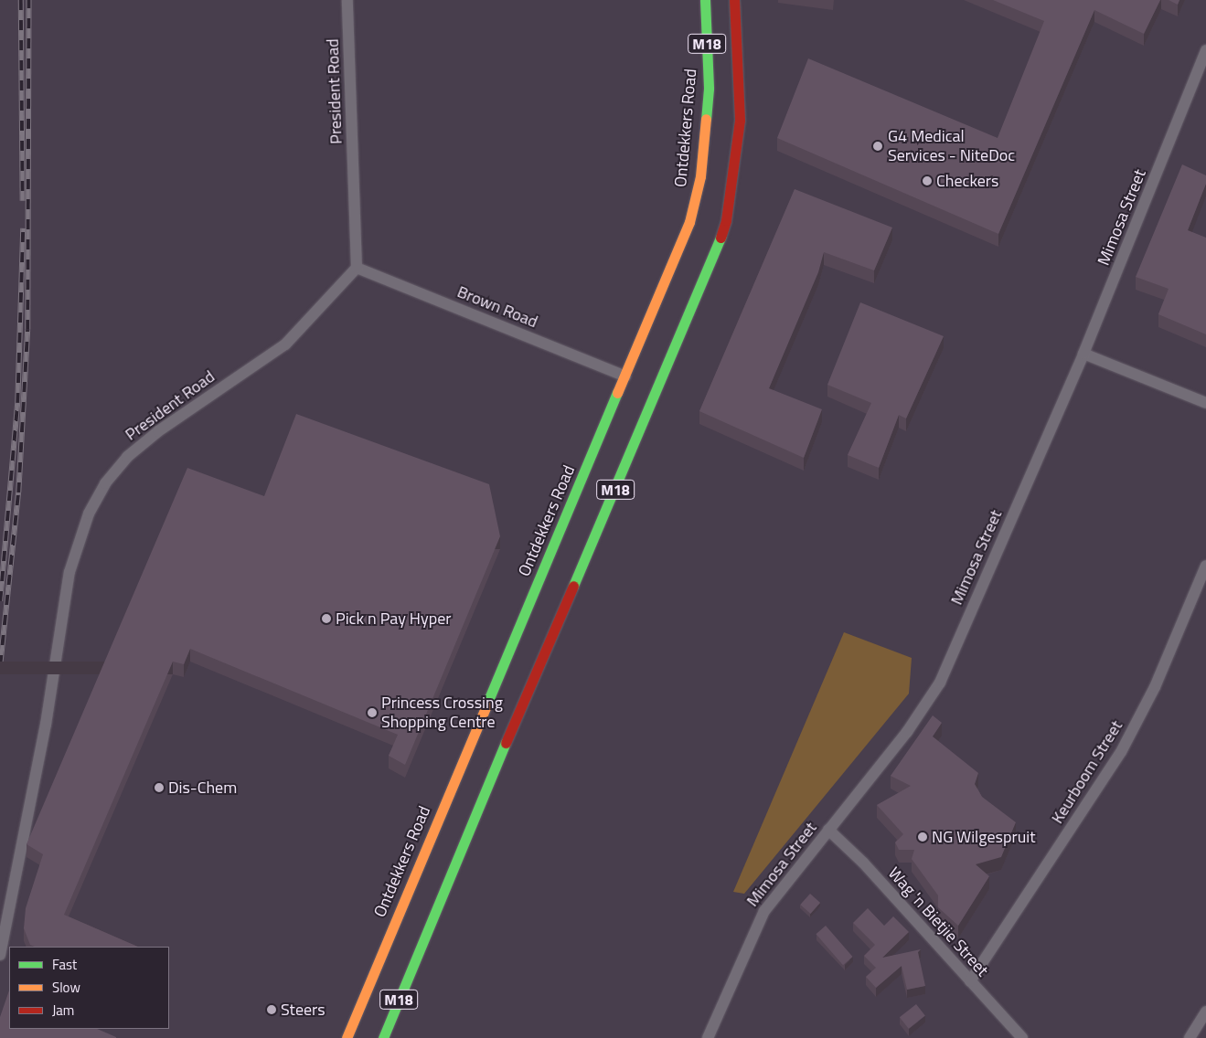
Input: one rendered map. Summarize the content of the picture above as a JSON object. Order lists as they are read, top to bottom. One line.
{"streets":{"main road":["M18","Ontdekkers Road"],"street":["President Road","Mimosa Street","Brown Road","Keurboom Street","Wag 'n Bietjie Street"]},"crossings":[["President Road","Brown Road"],["Ontdekkers Road","Brown Road"],["Mimosa Street","Wag 'n Bietjie Street"],["Keurboom Street","Wag 'n Bietjie Street"]],"places":["G4 Medical Services - NiteDoc","Checkers","Pick n Pay Hyper","Princess Crossing Shopping Centre","Dis-Chem","NG Wilgespruit","Steers"],"legend":["Fast","Slow","Jam"]}
